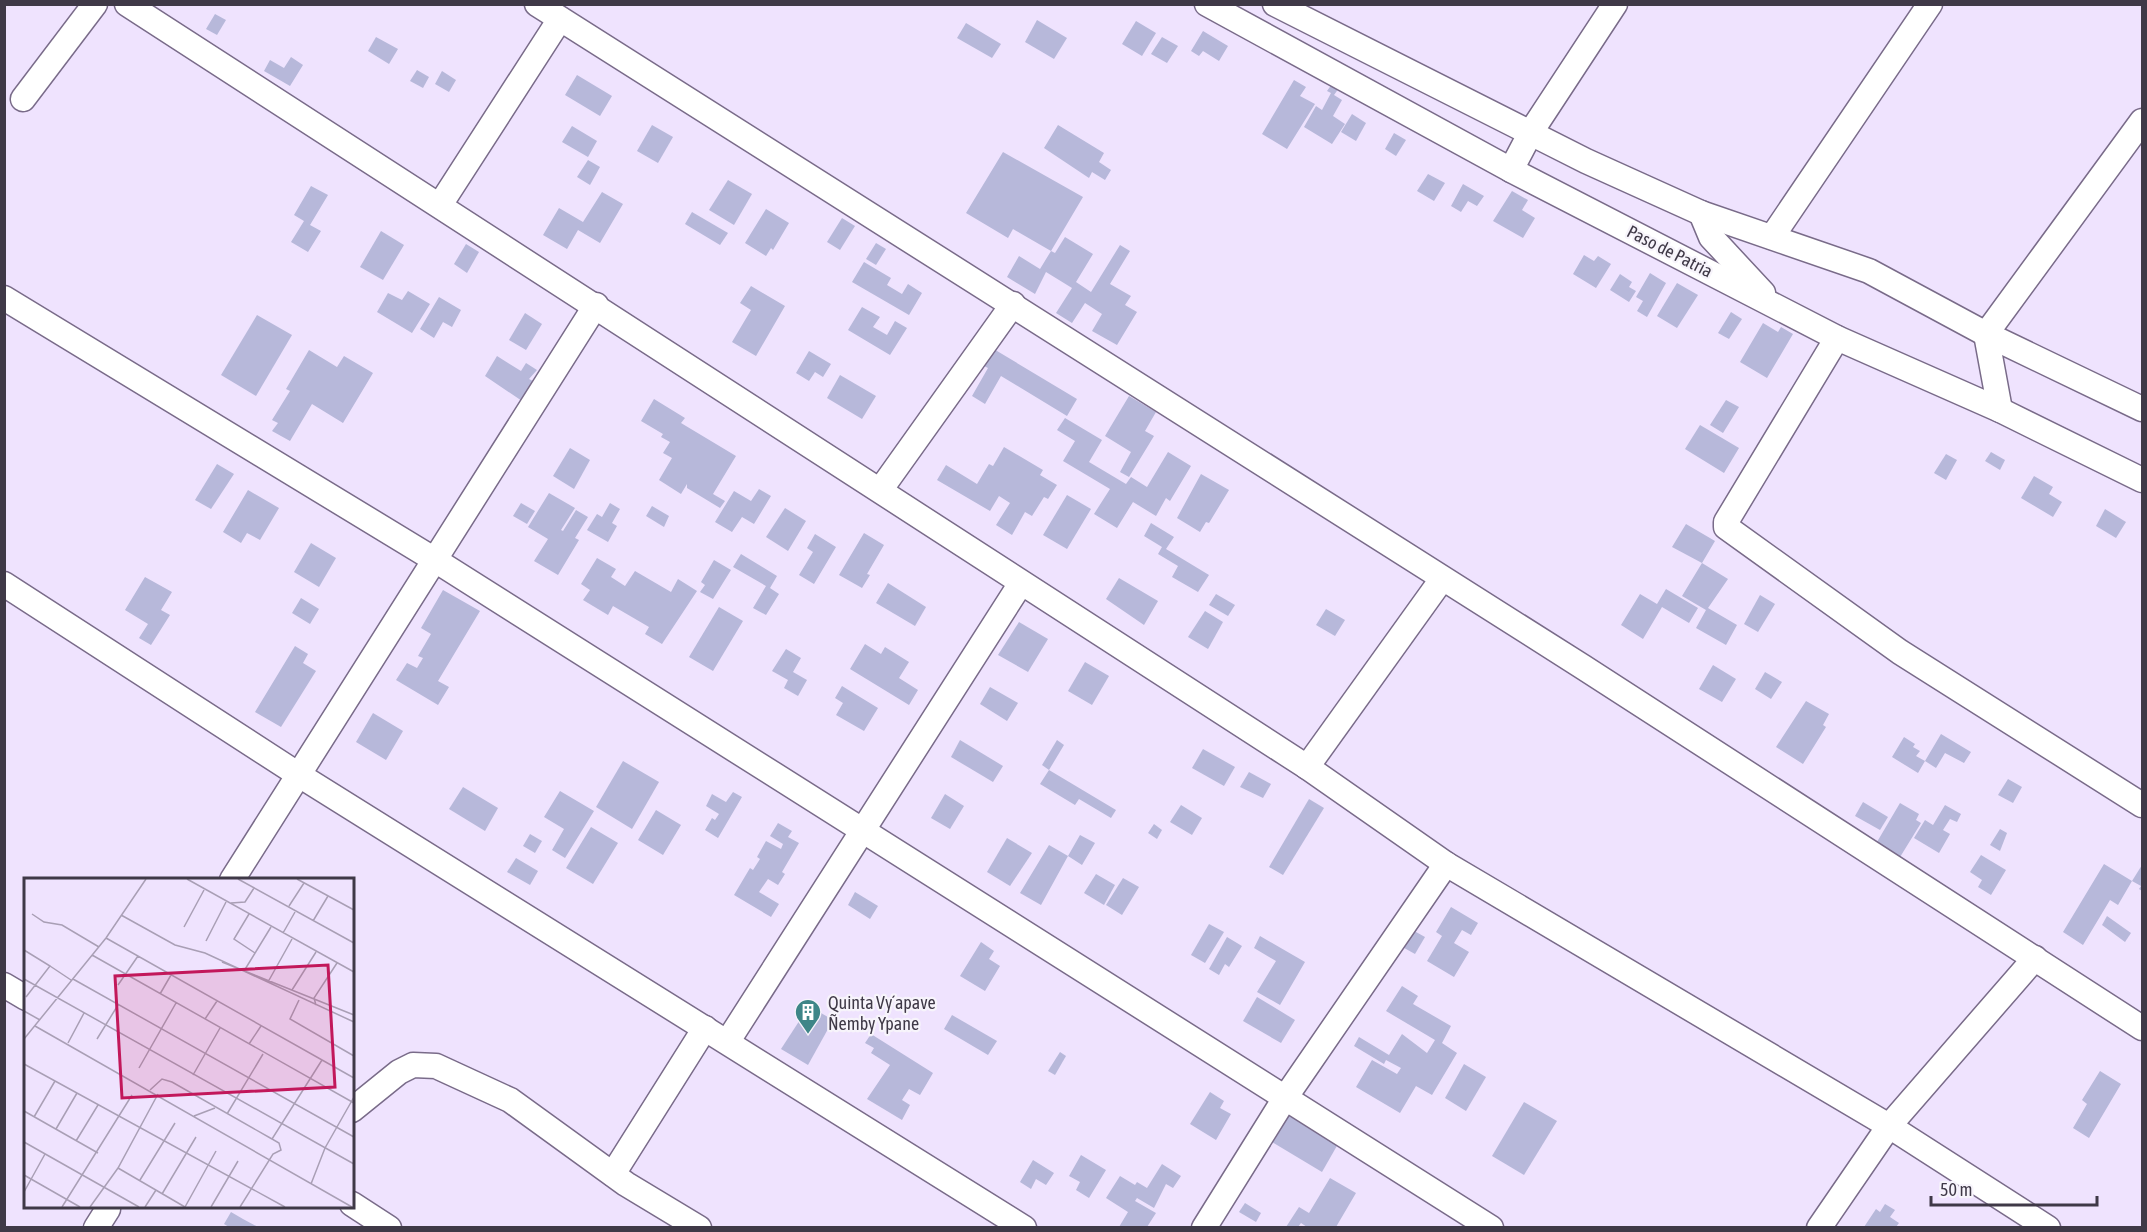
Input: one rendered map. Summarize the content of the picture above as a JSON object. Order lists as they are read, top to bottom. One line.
{"streets":{"street":["Paso de Patria"]},"places":{"building":["Quinta Vy´apave Ñemby Ypane"]},"scale_bar":"50 m"}
